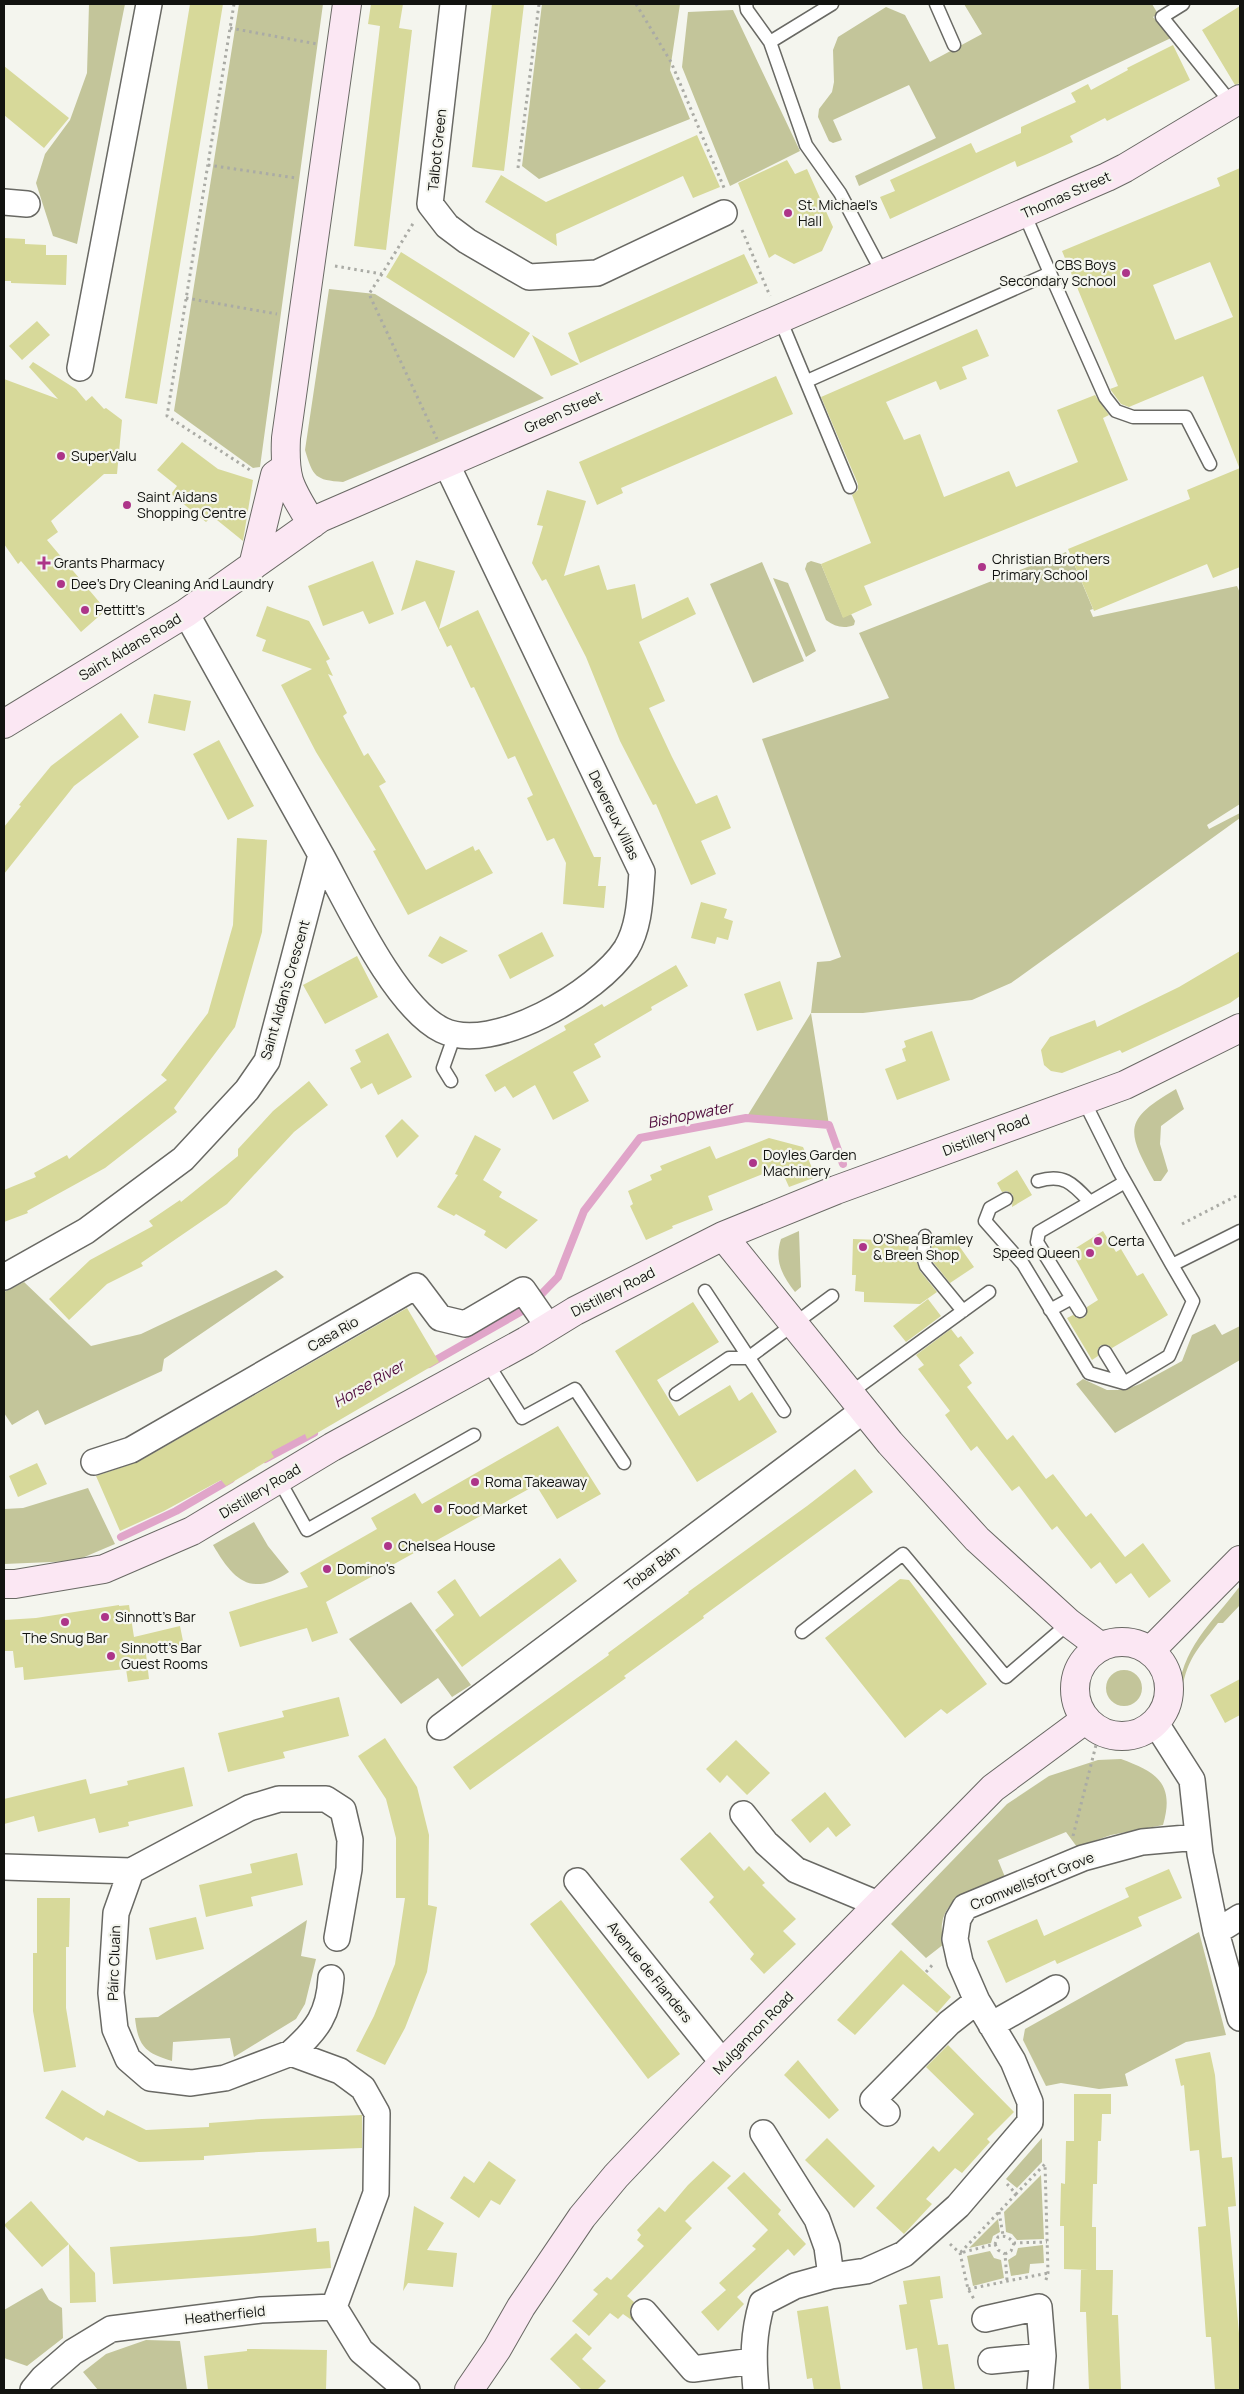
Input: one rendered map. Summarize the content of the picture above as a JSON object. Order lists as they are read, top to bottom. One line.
{"streets":{"street":["Talbot Green","Thomas Street","Green Street","Saint Aidans Road","Devereux Villas","Saint Aidan's Crescent","Distillery Road","Casa Rio","Tobar Bán","Cromwellsfort Grove","Páirc Cluain","Avenue de Flanders","Mulgannon Road","Heatherfield"]},"crossings":[["Thomas Street","Green Street"],["Green Street","Saint Aidans Road"],["Green Street","Devereux Villas"],["Devereux Villas","Saint Aidan's Crescent"],["Distillery Road","Casa Rio"],["Avenue de Flanders","Mulgannon Road"]],"water":["Bishopwater","Horse River"],"places":{"other":["St. Michael's Hall","CBS Boys Secondary School","SuperValu","Saint Aidans Shopping Centre","Christian Brothers Primary School","Dee's Dry Cleaning And Laundry","Pettitt's","Doyles Garden Machinery","Certa","O'Shea Bramley & Breen Shop","Speed Queen","Roma Takeaway","Food Market","Chelsea House","Domino's","Sinnott's Bar","The Snug Bar","Sinnott's Bar Guest Rooms"],"health":["Grants Pharmacy"]}}
